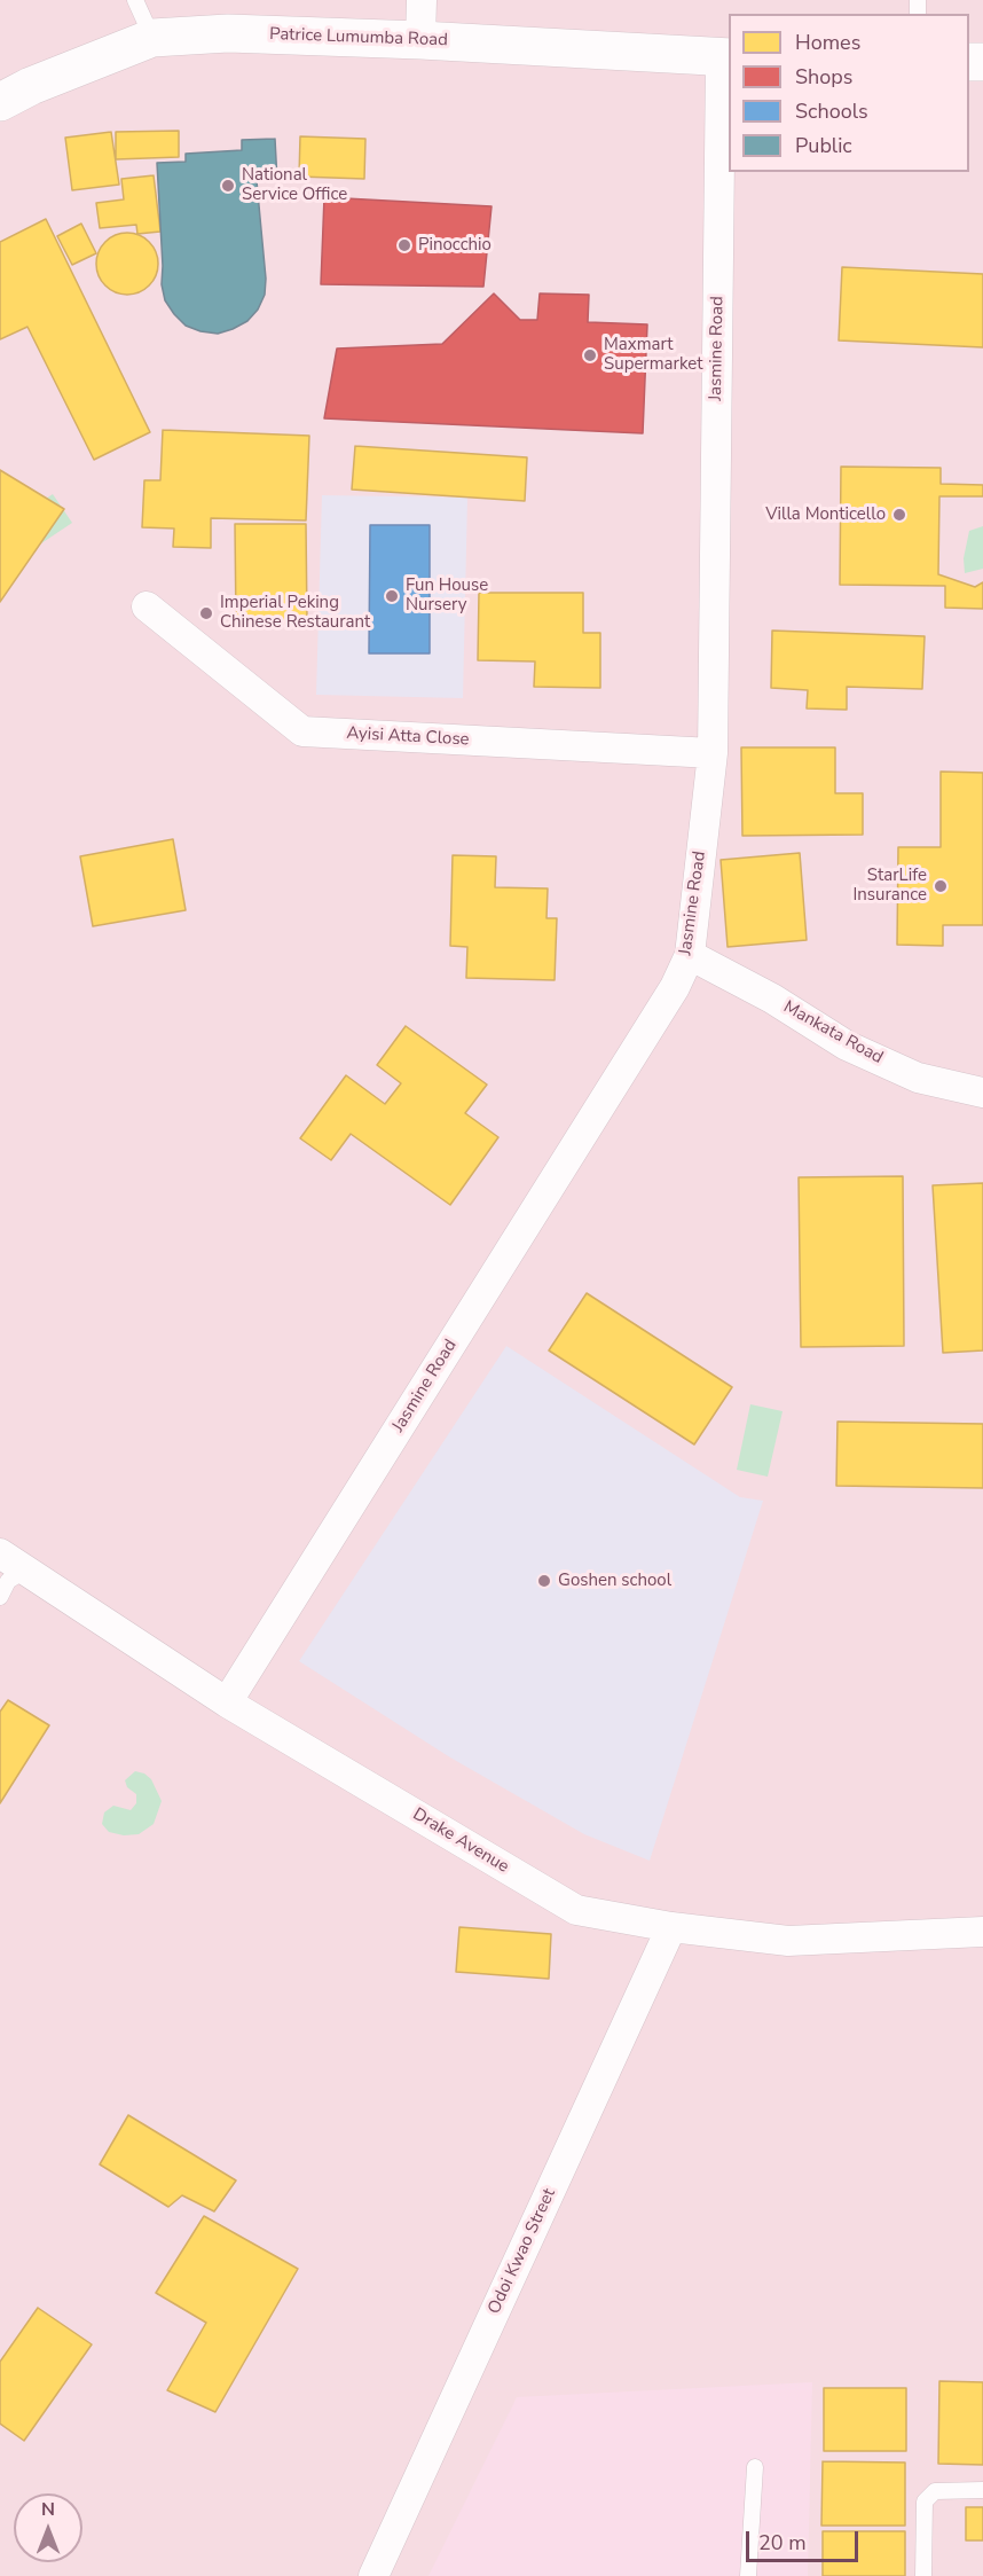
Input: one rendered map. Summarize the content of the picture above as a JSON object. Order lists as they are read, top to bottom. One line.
{"streets":{"street":["Patrice Lumumba Road","Jasmine Road","Ayisi Atta Close","Mankata Road","Drake Avenue","Odoi Kwao Street"]},"crossings":[["Patrice Lumumba Road","Jasmine Road"],["Jasmine Road","Ayisi Atta Close"],["Jasmine Road","Mankata Road"],["Jasmine Road","Drake Avenue"],["Drake Avenue","Odoi Kwao Street"]],"places":["National Service Office","Pinocchio","Maxmart Supermarket","Villa Monticello","Fun House Nursery","Imperial Peking Chinese Restaurant","StarLife Insurance","Goshen school"],"legend":["Homes","Shops","Schools","Public"],"scale_bar":"20 m","north":"top"}
